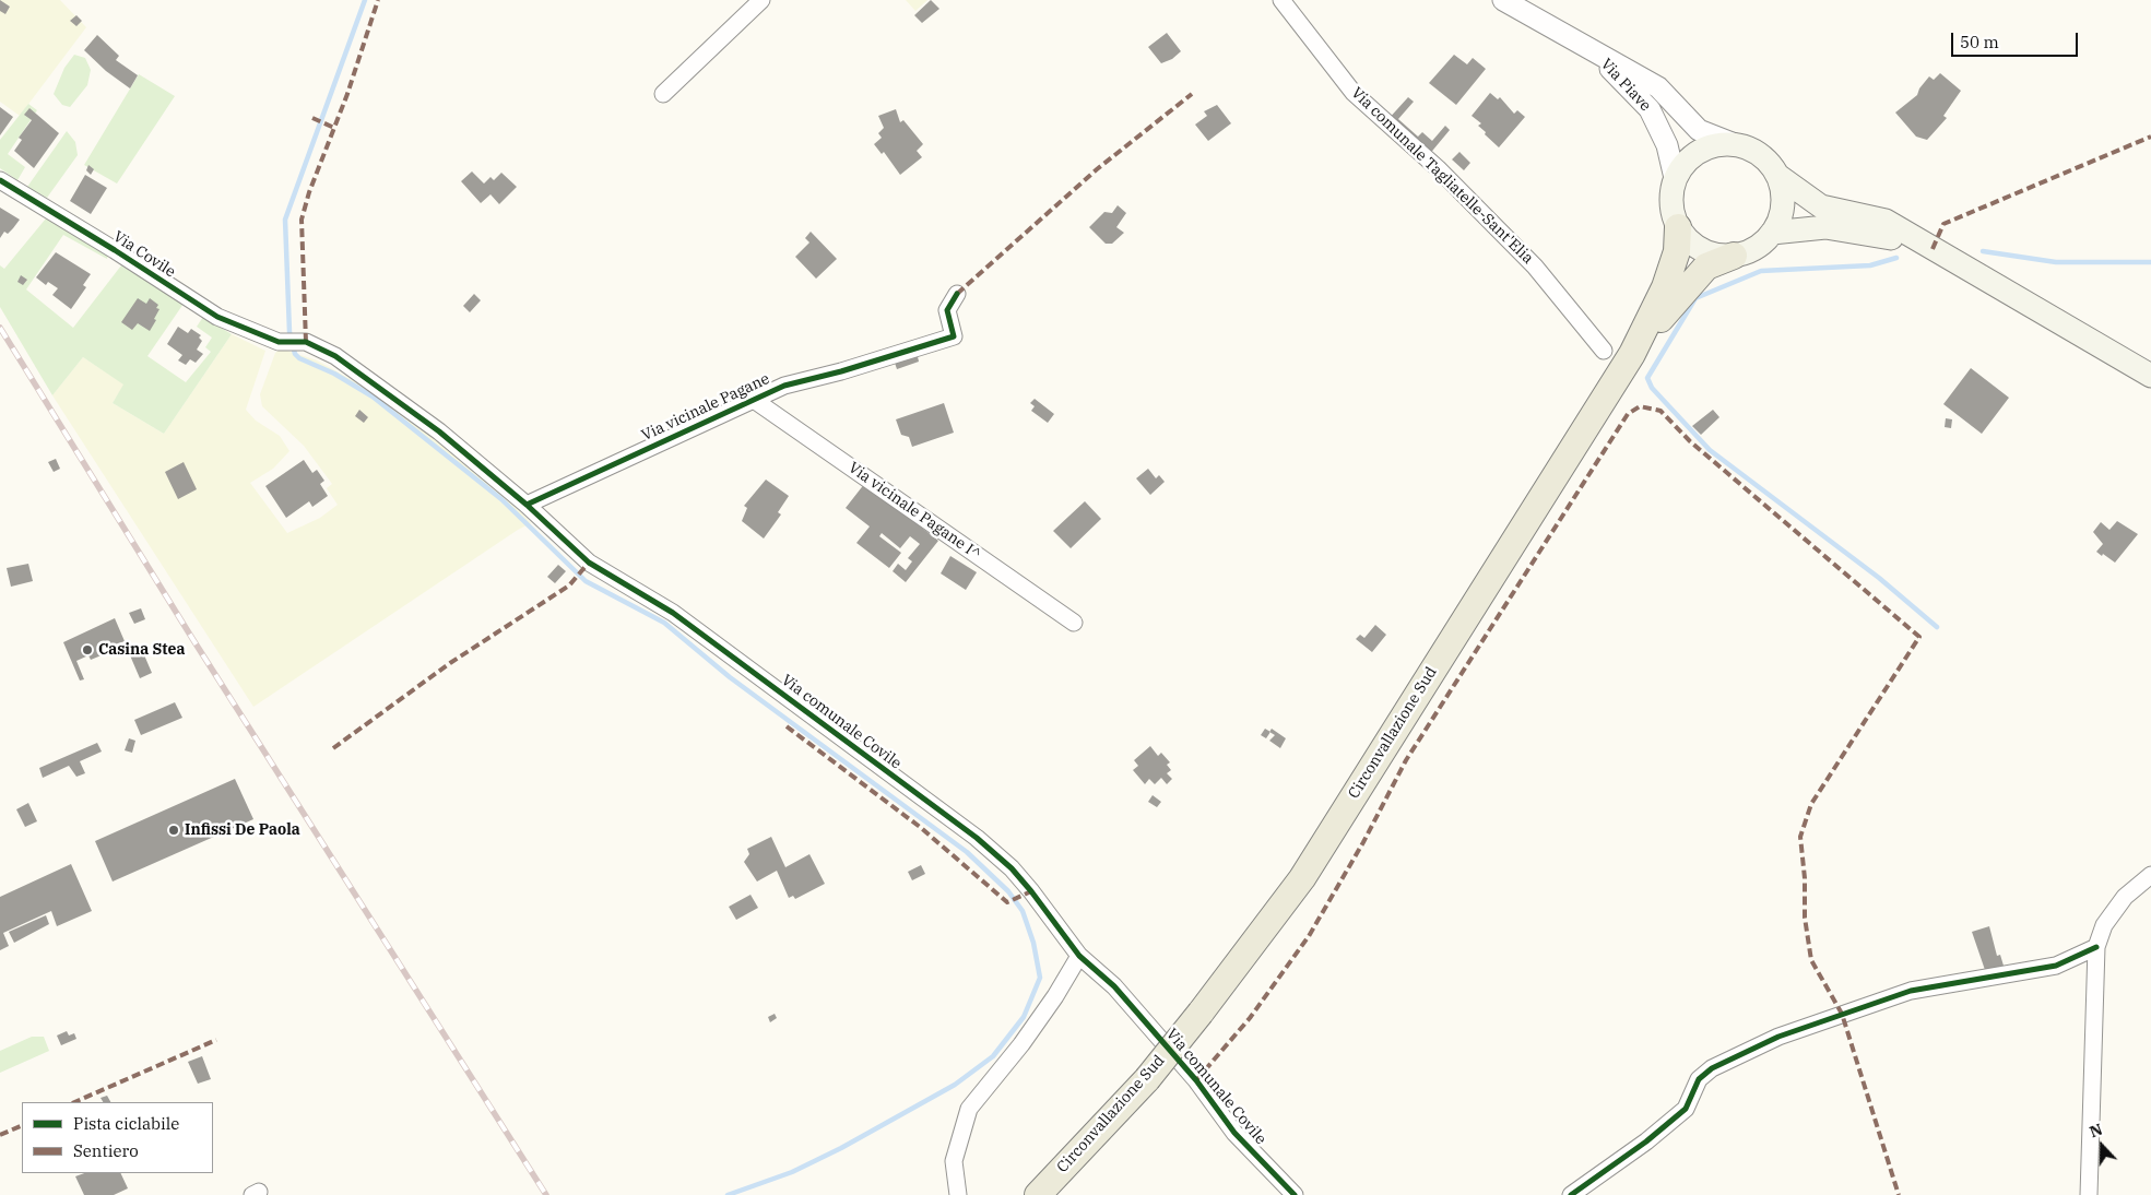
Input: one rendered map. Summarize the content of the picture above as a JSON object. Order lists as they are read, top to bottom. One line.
{"streets":{"main road":["Circonvallazione Sud"],"street":["Via Piave","Via comunale Tagliatelle-Sant'Elia","Via Covile","Via vicinale Pagane","Via vicinale Pagane I^","Via comunale Covile"]},"crossings":[["Via Piave","Circonvallazione Sud"],["Via Covile","Via comunale Covile"],["Via vicinale Pagane","Via vicinale Pagane I^"],["Via vicinale Pagane","Via comunale Covile"]],"places":["Casina Stea","Infissi De Paola"],"legend":["Pista ciclabile","Sentiero"],"scale_bar":"50 m","north":"top"}
